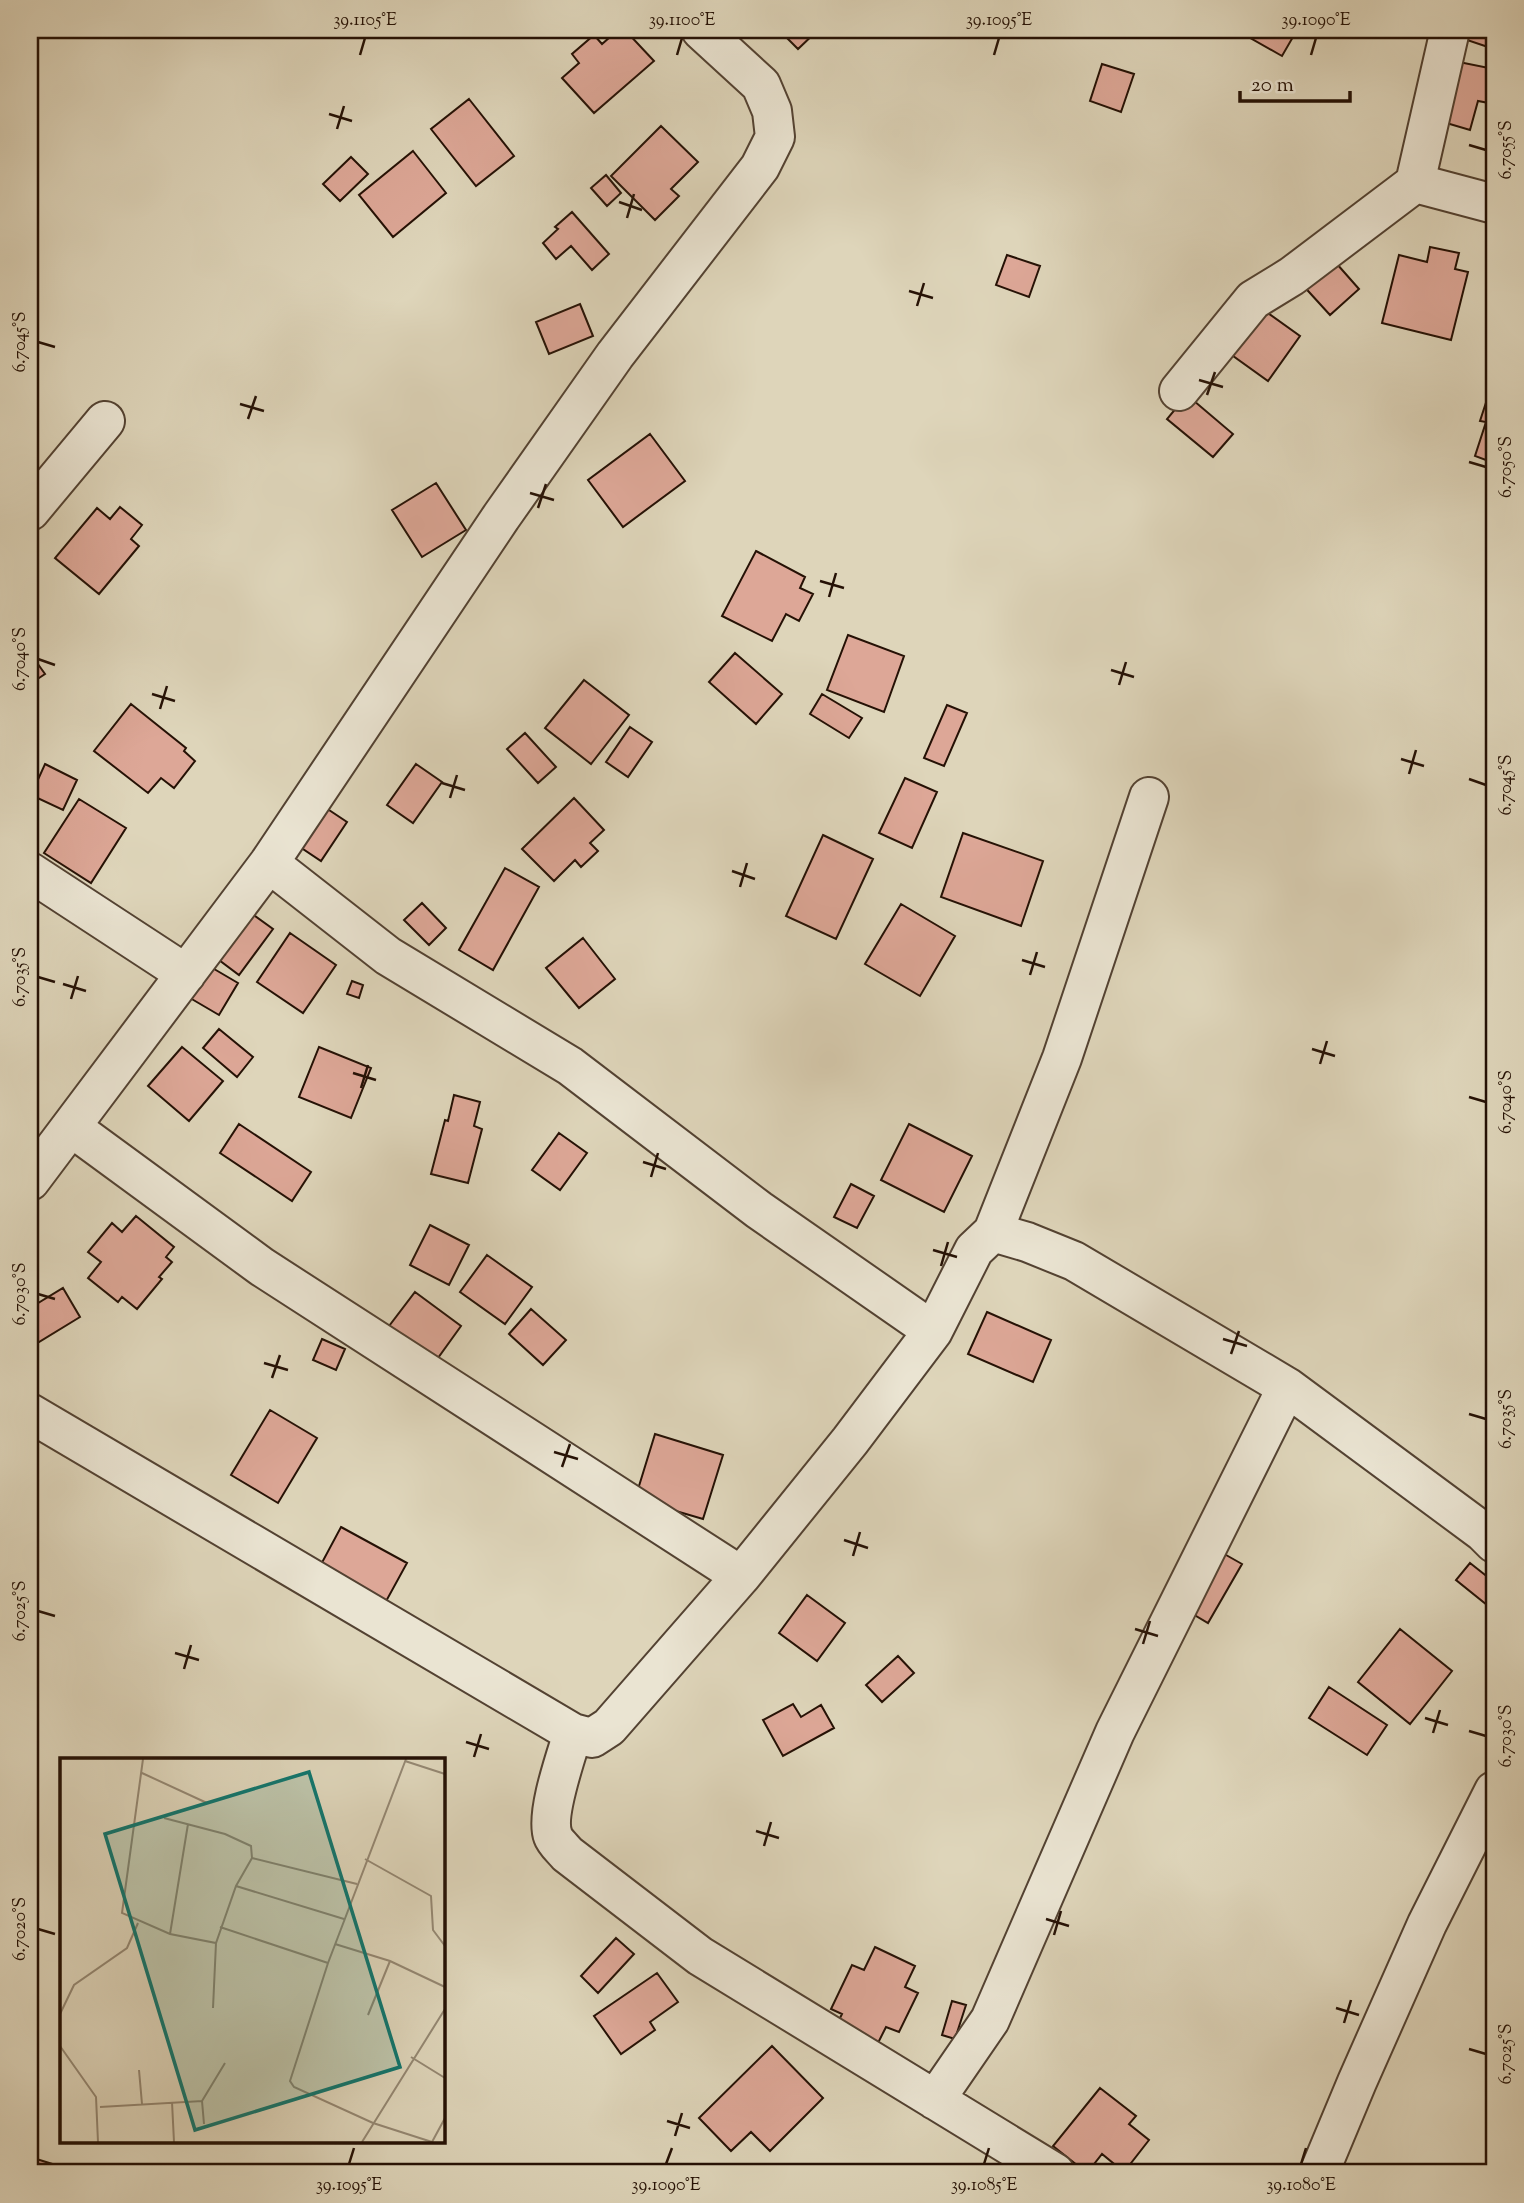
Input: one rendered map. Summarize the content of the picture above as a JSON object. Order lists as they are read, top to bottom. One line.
{"scale_bar":"20 m","coordinates":["39.1105°E","39.1100°E","39.1095°E","39.1090°E","6.7055°S","6.7045°S","6.7050°S","6.7040°S","6.7035°S","6.7030°S","6.7025°S","6.7020°S","39.1085°E","39.1080°E"]}
